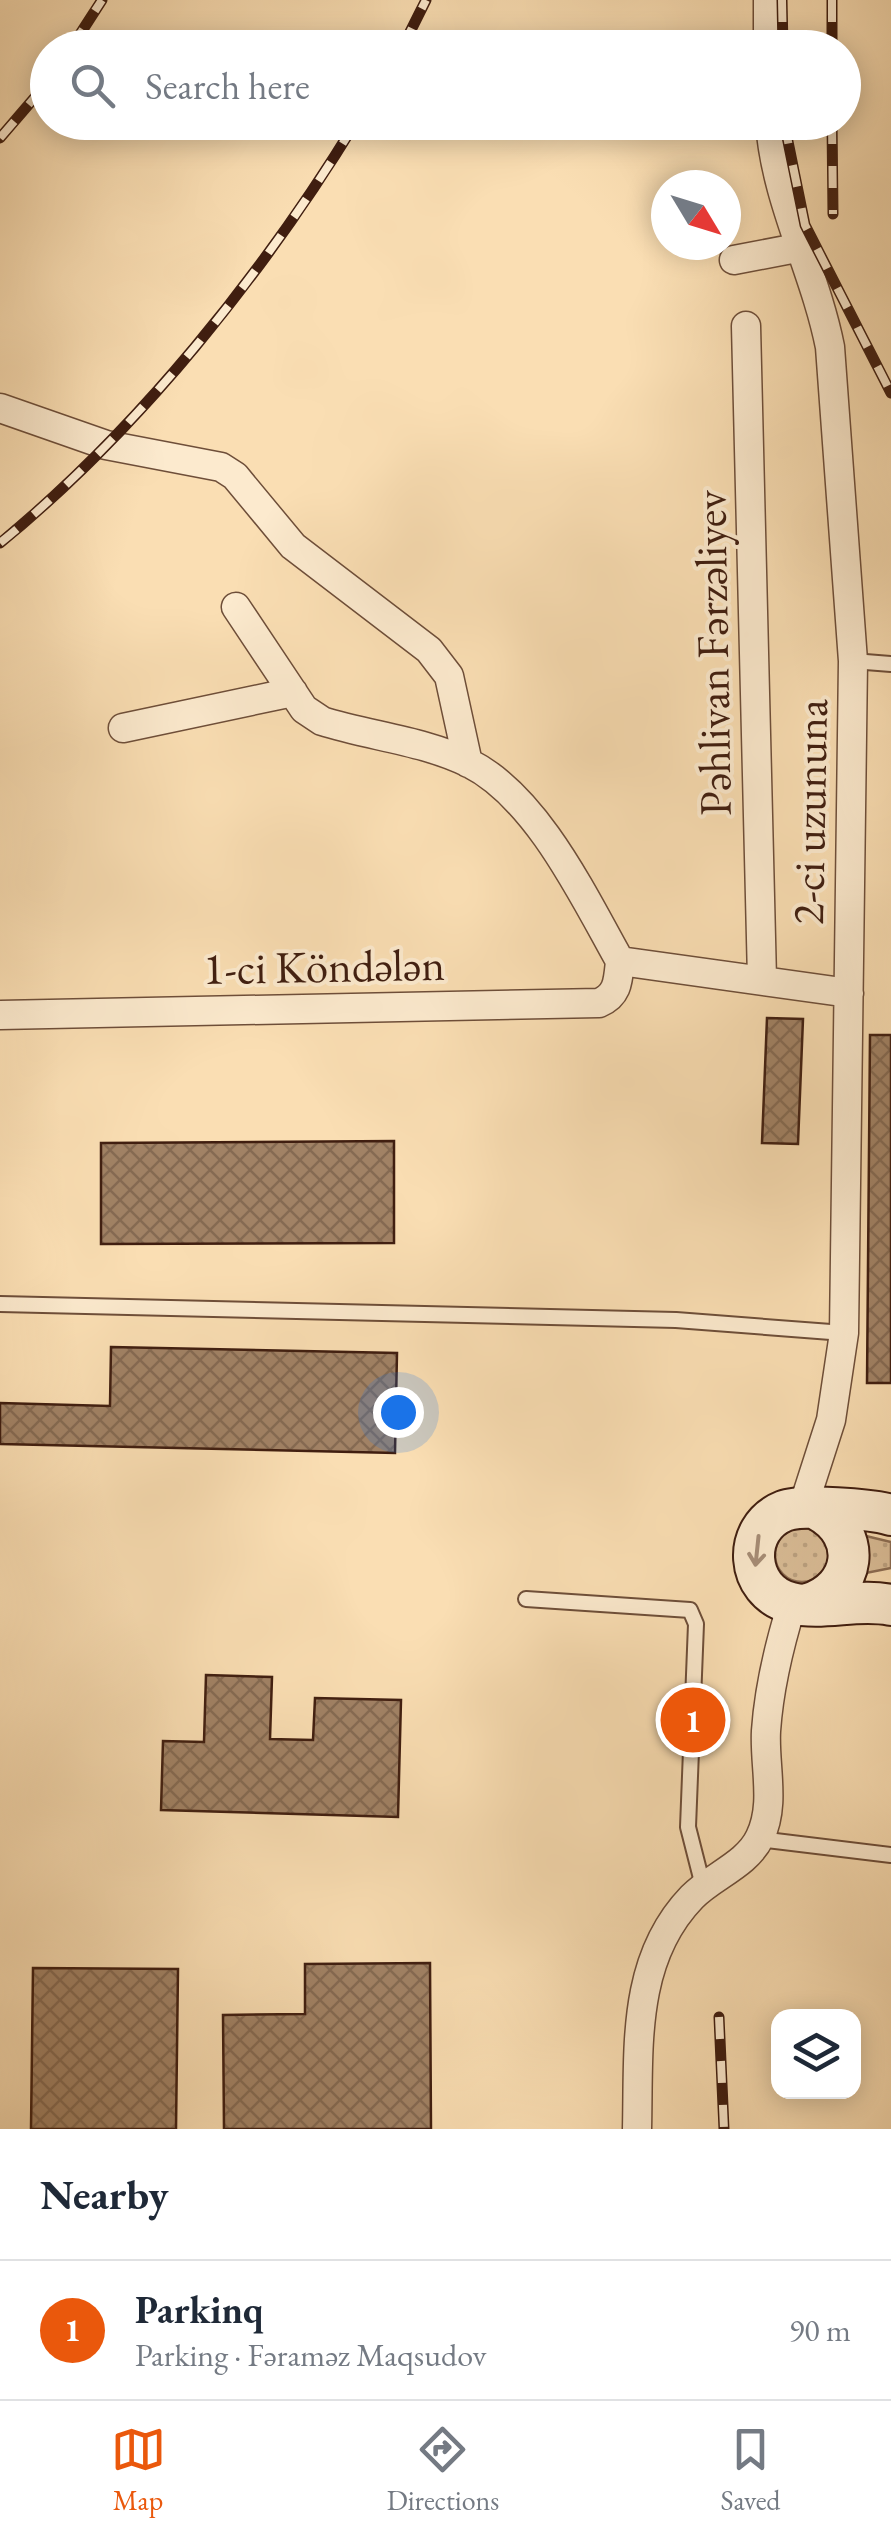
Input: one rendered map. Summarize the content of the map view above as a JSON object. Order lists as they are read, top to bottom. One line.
{"streets":{"street":["Pəhlivan Fərzəliyev","2-ci uzununa","1-ci Köndələn"]},"north":"bottom right","page":{"search":"Search here","pins":"1","heading":"Nearby","list":[{"mark":"1","name":"Parkinq","note":"Parking · Fəraməz Maqsudov","value":"90 m"}],"nav":["Map","Directions","Saved"]}}
